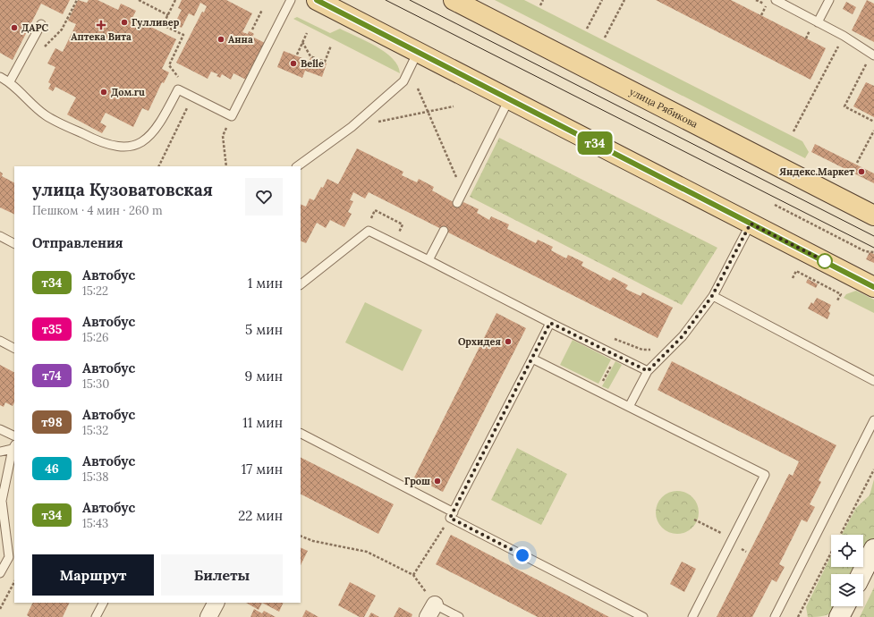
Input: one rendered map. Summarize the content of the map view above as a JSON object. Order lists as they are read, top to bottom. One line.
{"streets":{"main road":["улица Рябикова"]},"places":{"other":["Гулливер","ДАРС","Анна","Belle","Дом.ru","Яндекс.Маркет","Орхидея","Грош"],"health":["Аптека Вита"]},"lines":["bus line т34"],"page":{"on_map":"т34","heading":[["улица Кузоватовская","Пешком · 4 мин · 260 m"],"Отправления"],"list":[{"mark":"т34","name":"Автобус","note":"15:22","value":"1 мин"},{"mark":"т35","name":"Автобус","note":"15:26","value":"5 мин"},{"mark":"т74","name":"Автобус","note":"15:30","value":"9 мин"},{"mark":"т98","name":"Автобус","note":"15:32","value":"11 мин"},{"mark":"46","name":"Автобус","note":"15:38","value":"17 мин"},{"mark":"т34","name":"Автобус","note":"15:43","value":"22 мин"}],"buttons":["Маршрут","Билеты"]}}
